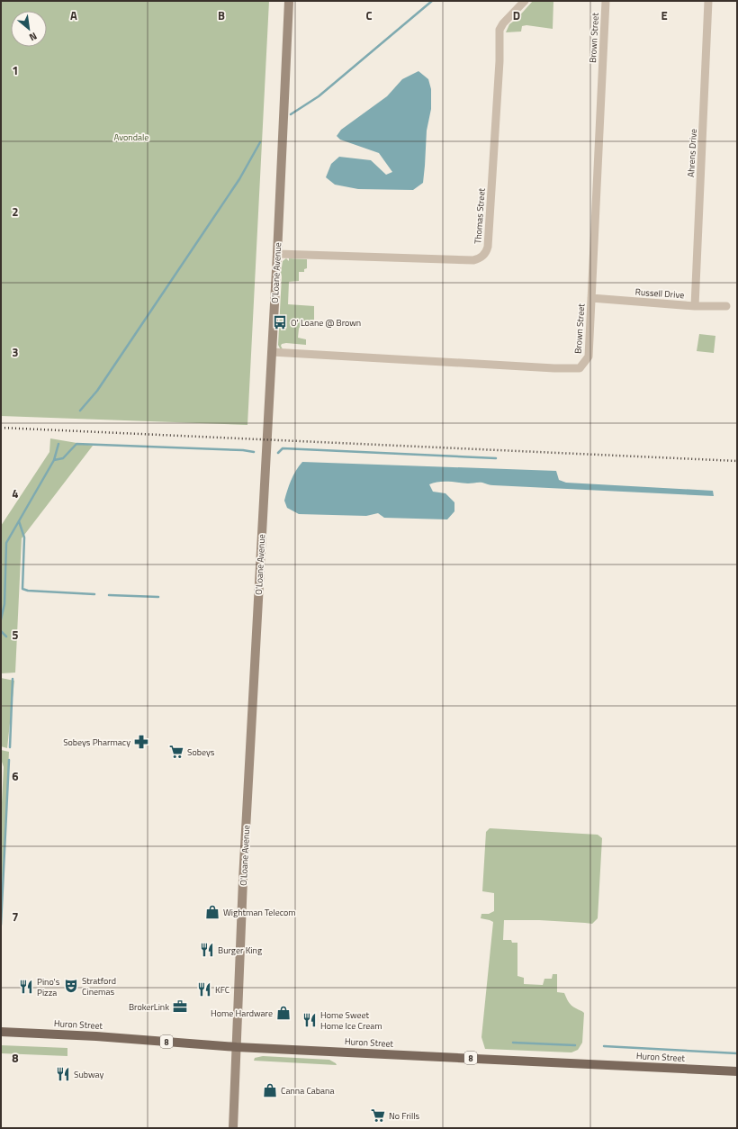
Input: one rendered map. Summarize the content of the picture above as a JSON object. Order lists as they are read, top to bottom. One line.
{"streets":{"main road":["Huron Street","8"],"street":["Brown Street","Ahrens Drive","Thomas Street","O'Loane Avenue","Russell Drive"]},"crossings":[["Brown Street","O'Loane Avenue"],["Brown Street","Russell Drive"],["Ahrens Drive","Russell Drive"],["Thomas Street","O'Loane Avenue"],["O'Loane Avenue","Huron Street"]],"parks":["Avondale"],"places":{"bus stop":["O' Loane @ Brown"],"pharmacy":["Sobeys Pharmacy"],"supermarket":["Sobeys","No Frills"],"shop":["Wightman Telecom","Home Hardware","Canna Cabana"],"restaurant":["Burger King","Pino's Pizza","KFC","Home Sweet Home Ice Cream","Subway"],"theatre":["Stratford Cinemas"],"office":["BrokerLink"]},"north":"bottom right","grid":{"columns":["A","B","C","D","E"],"rows":["1","2","3","4","5","6","7","8"]}}
